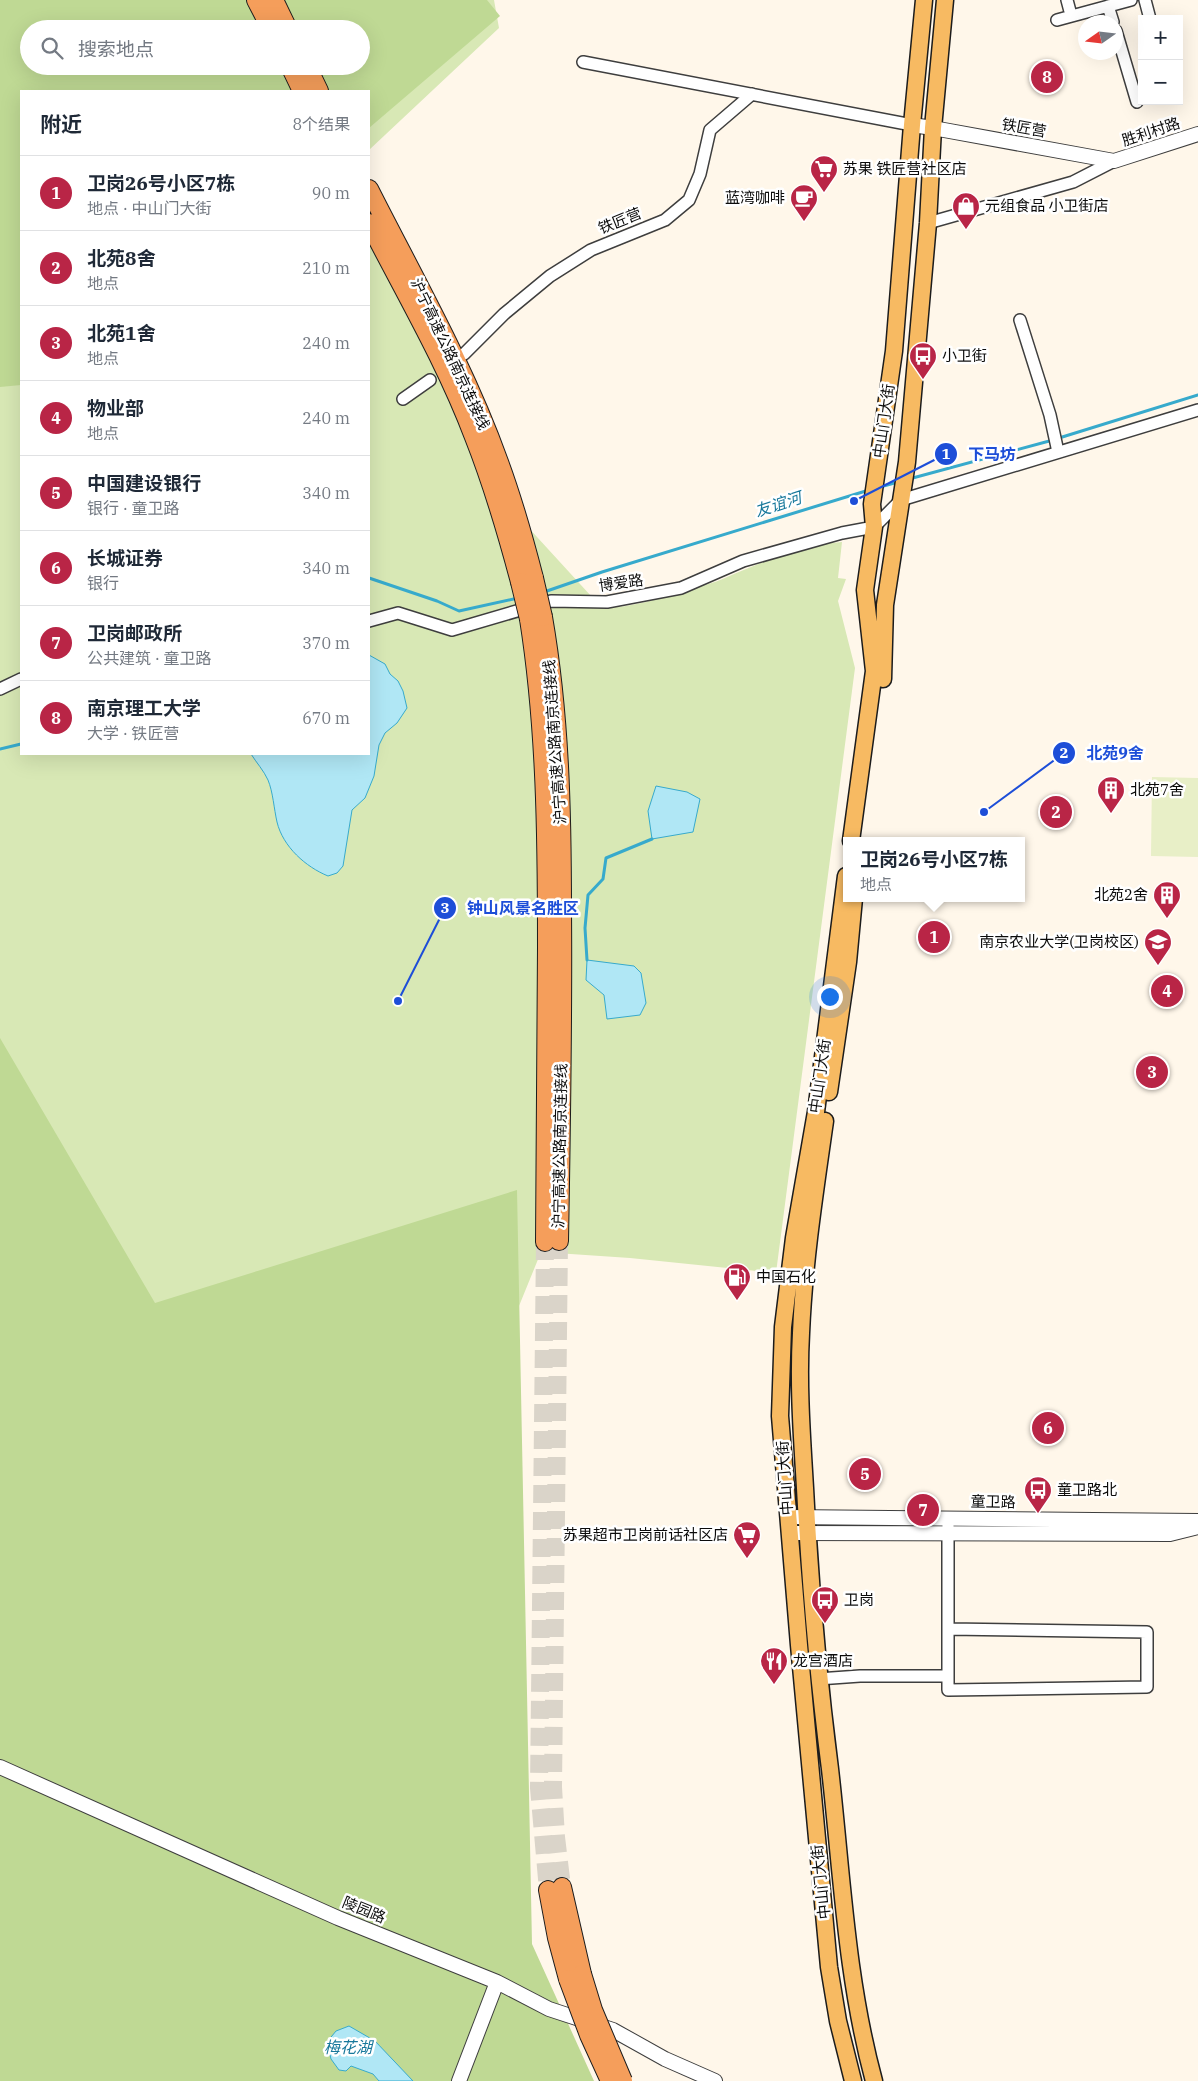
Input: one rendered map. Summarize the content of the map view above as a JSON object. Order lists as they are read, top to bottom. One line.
{"streets":{"highway":["沪宁高速公路南京连接线"],"main road":["中山门大街"],"street":["铁匠营","胜利村路","博爱路","童卫路","陵园路"]},"crossings":[["铁匠营","胜利村路"],["铁匠营","中山门大街"],["中山门大街","博爱路"],["中山门大街","童卫路"]],"water":["友谊河","梅花湖"],"places":{"supermarket":["苏果 铁匠营社区店","苏果超市卫岗前话社区店"],"cafe":["蓝湾咖啡"],"shop":["元组食品 小卫街店"],"bus stop":["小卫街","童卫路北","卫岗"],"other":["下马坊","北苑9舍","钟山风景名胜区"],"building":["北苑7舍","北苑2舍"],"school or university":["南京农业大学(卫岗校区)"],"fuel station":["中国石化"],"restaurant":["龙宫酒店"]},"north":"left","page":{"map_buttons":["+","−"],"search":"搜索地点","pins":["8","2","1","4","3","6","5","7"],"heading":["附近","8个结果"],"list":[{"mark":"1","name":"卫岗26号小区7栋","note":"地点 · 中山门大街","value":"90 m"},{"mark":"2","name":"北苑8舍","note":"地点","value":"210 m"},{"mark":"3","name":"北苑1舍","note":"地点","value":"240 m"},{"mark":"4","name":"物业部","note":"地点","value":"240 m"},{"mark":"5","name":"中国建设银行","note":"银行 · 童卫路","value":"340 m"},{"mark":"6","name":"长城证券","note":"银行","value":"340 m"},{"mark":"7","name":"卫岗邮政所","note":"公共建筑 · 童卫路","value":"370 m"},{"mark":"8","name":"南京理工大学","note":"大学 · 铁匠营","value":"670 m"}],"popup":["卫岗26号小区7栋","地点"]}}
